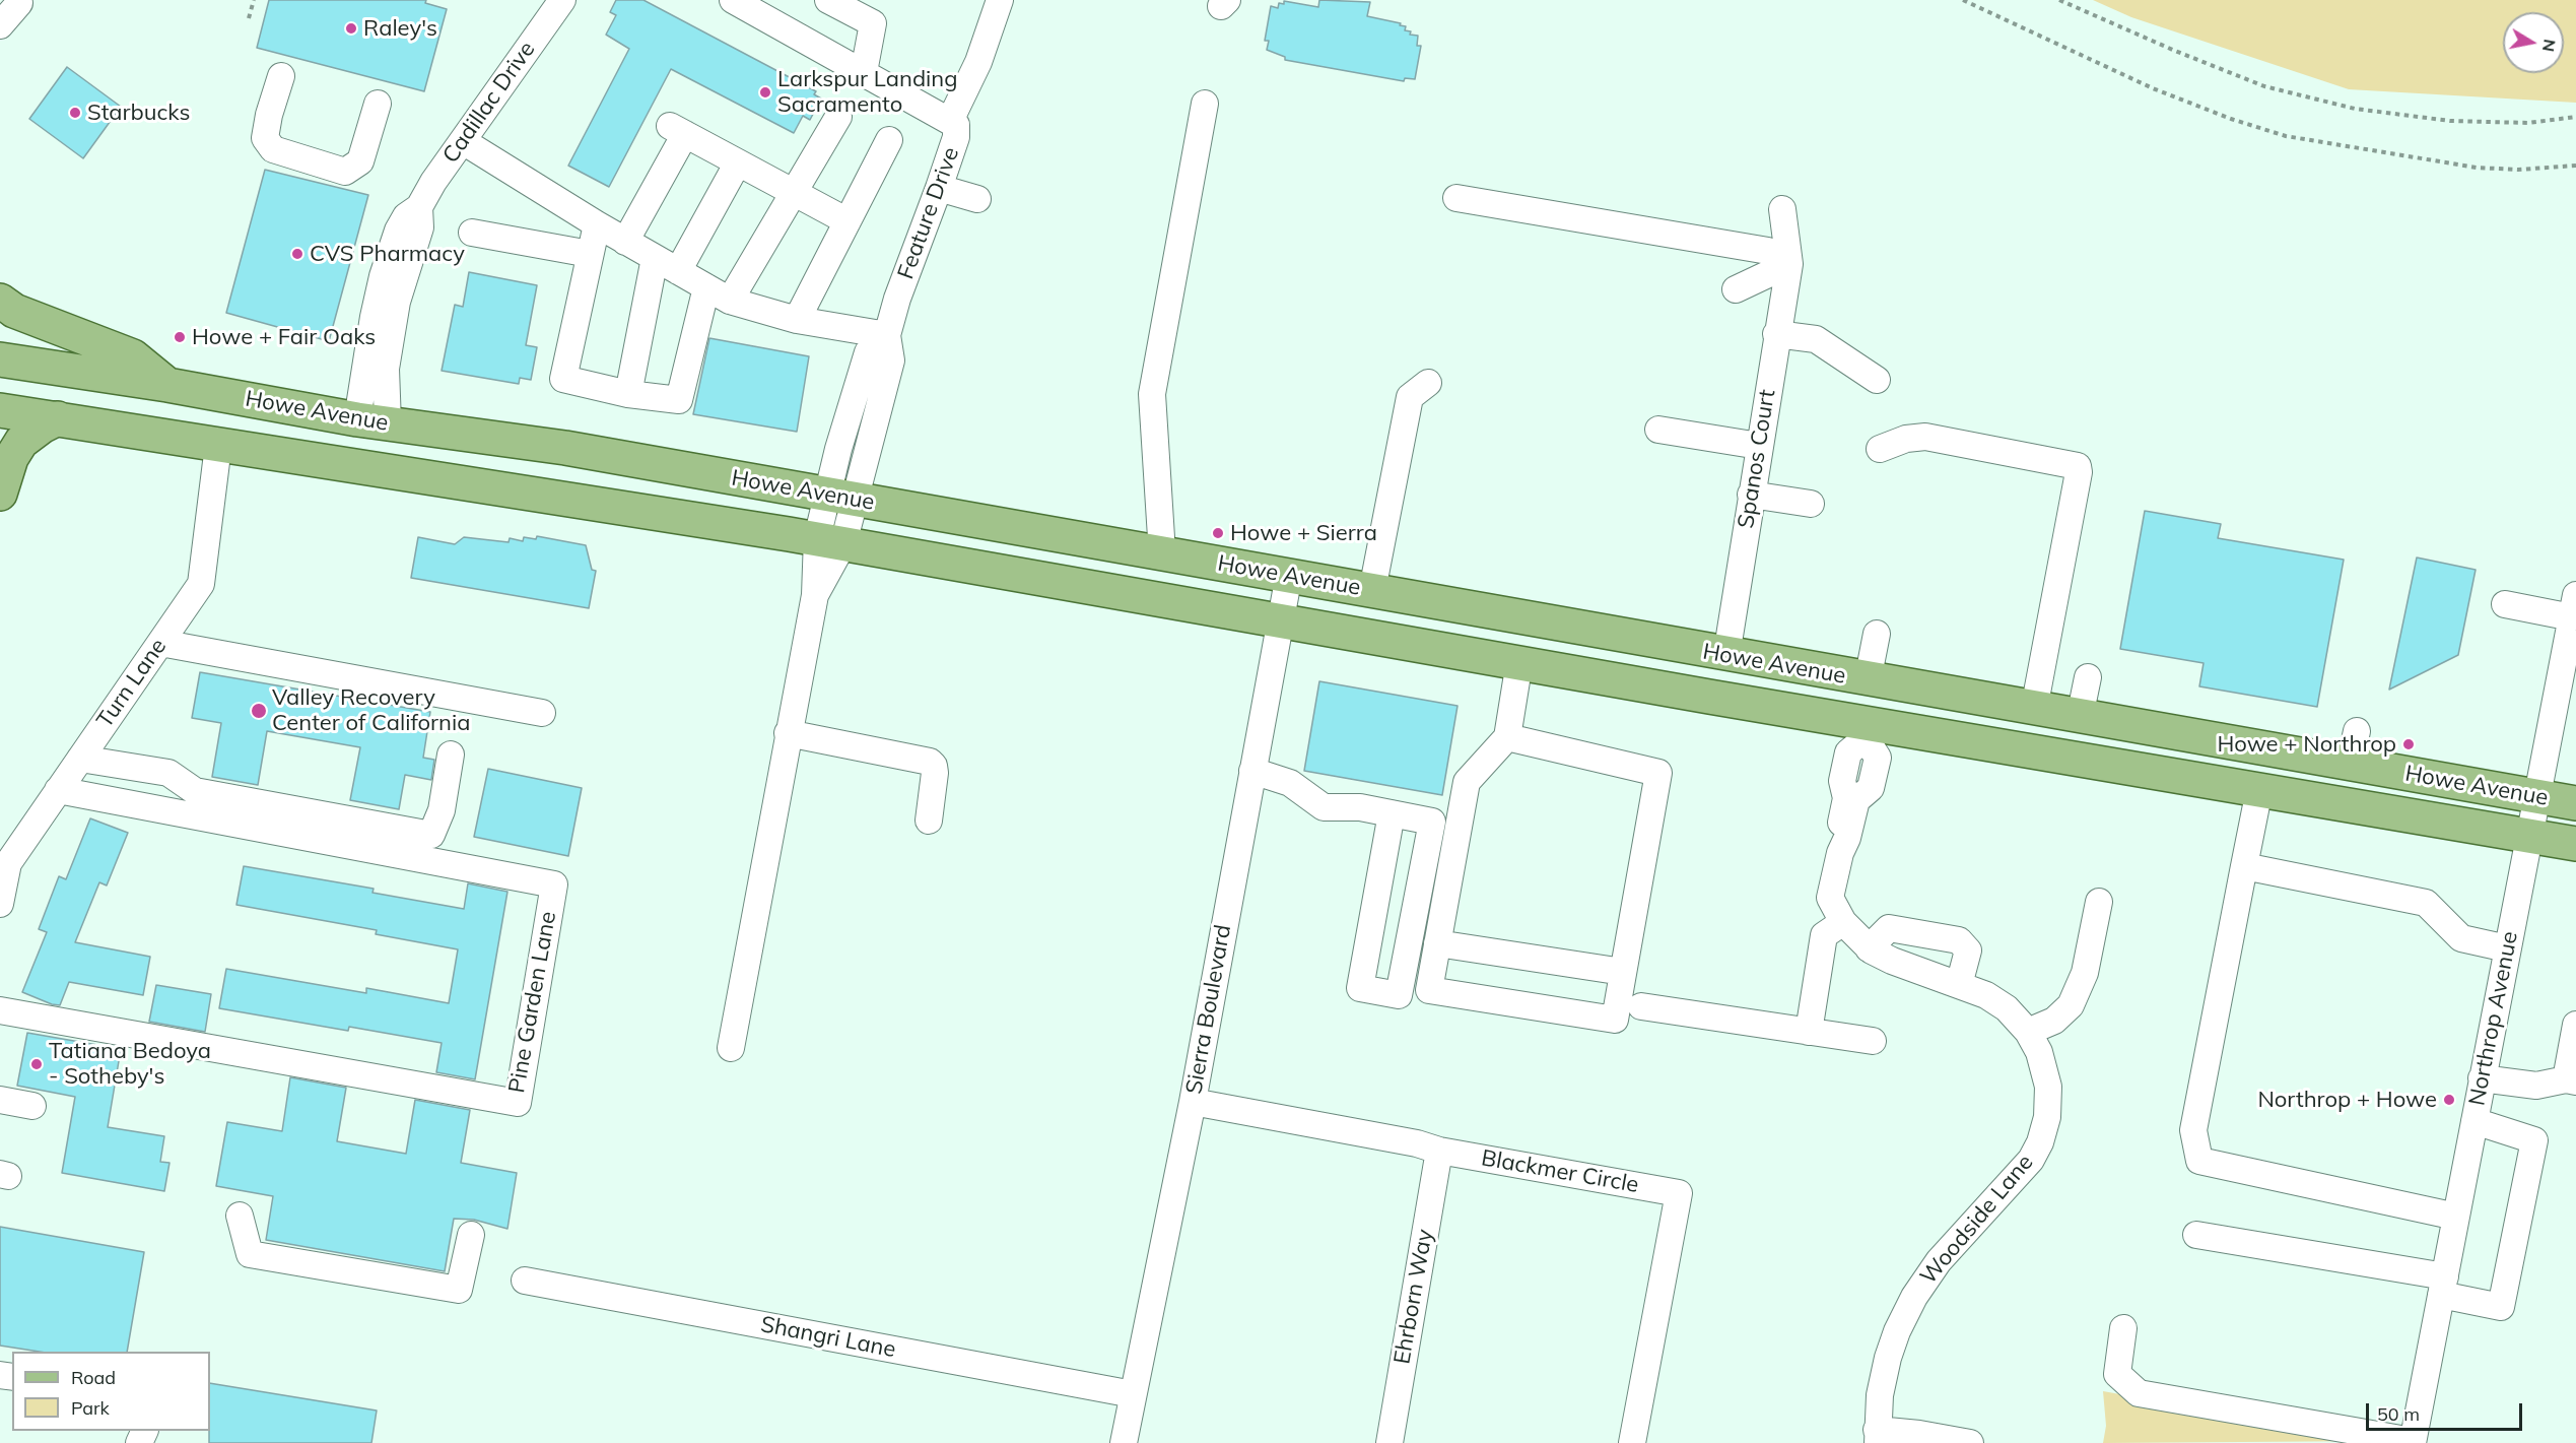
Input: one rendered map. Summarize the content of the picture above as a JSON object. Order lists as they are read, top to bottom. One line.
{"streets":{"main road":["Howe Avenue"],"street":["Cadillac Drive","Feature Drive","Spanos Court","Turn Lane","Pine Garden Lane","Sierra Boulevard","Northrop Avenue","Blackmer Circle","Woodside Lane","Ehrborn Way","Shangri Lane"]},"crossings":[["Cadillac Drive","Howe Avenue"],["Feature Drive","Howe Avenue"],["Howe Avenue","Spanos Court"],["Howe Avenue","Turn Lane"],["Howe Avenue","Sierra Boulevard"],["Howe Avenue","Northrop Avenue"],["Howe Avenue","Woodside Lane"],["Turn Lane","Pine Garden Lane"],["Sierra Boulevard","Blackmer Circle"],["Sierra Boulevard","Shangri Lane"],["Blackmer Circle","Ehrborn Way"]],"places":["Raley's","Larkspur Landing Sacramento","Starbucks","CVS Pharmacy","Howe + Fair Oaks","Howe + Sierra","Valley Recovery Center of California","Howe + Northrop","Tatiana Bedoya - Sotheby's","Northrop + Howe"],"legend":["Road","Park"],"scale_bar":"50 m","north":"right"}
